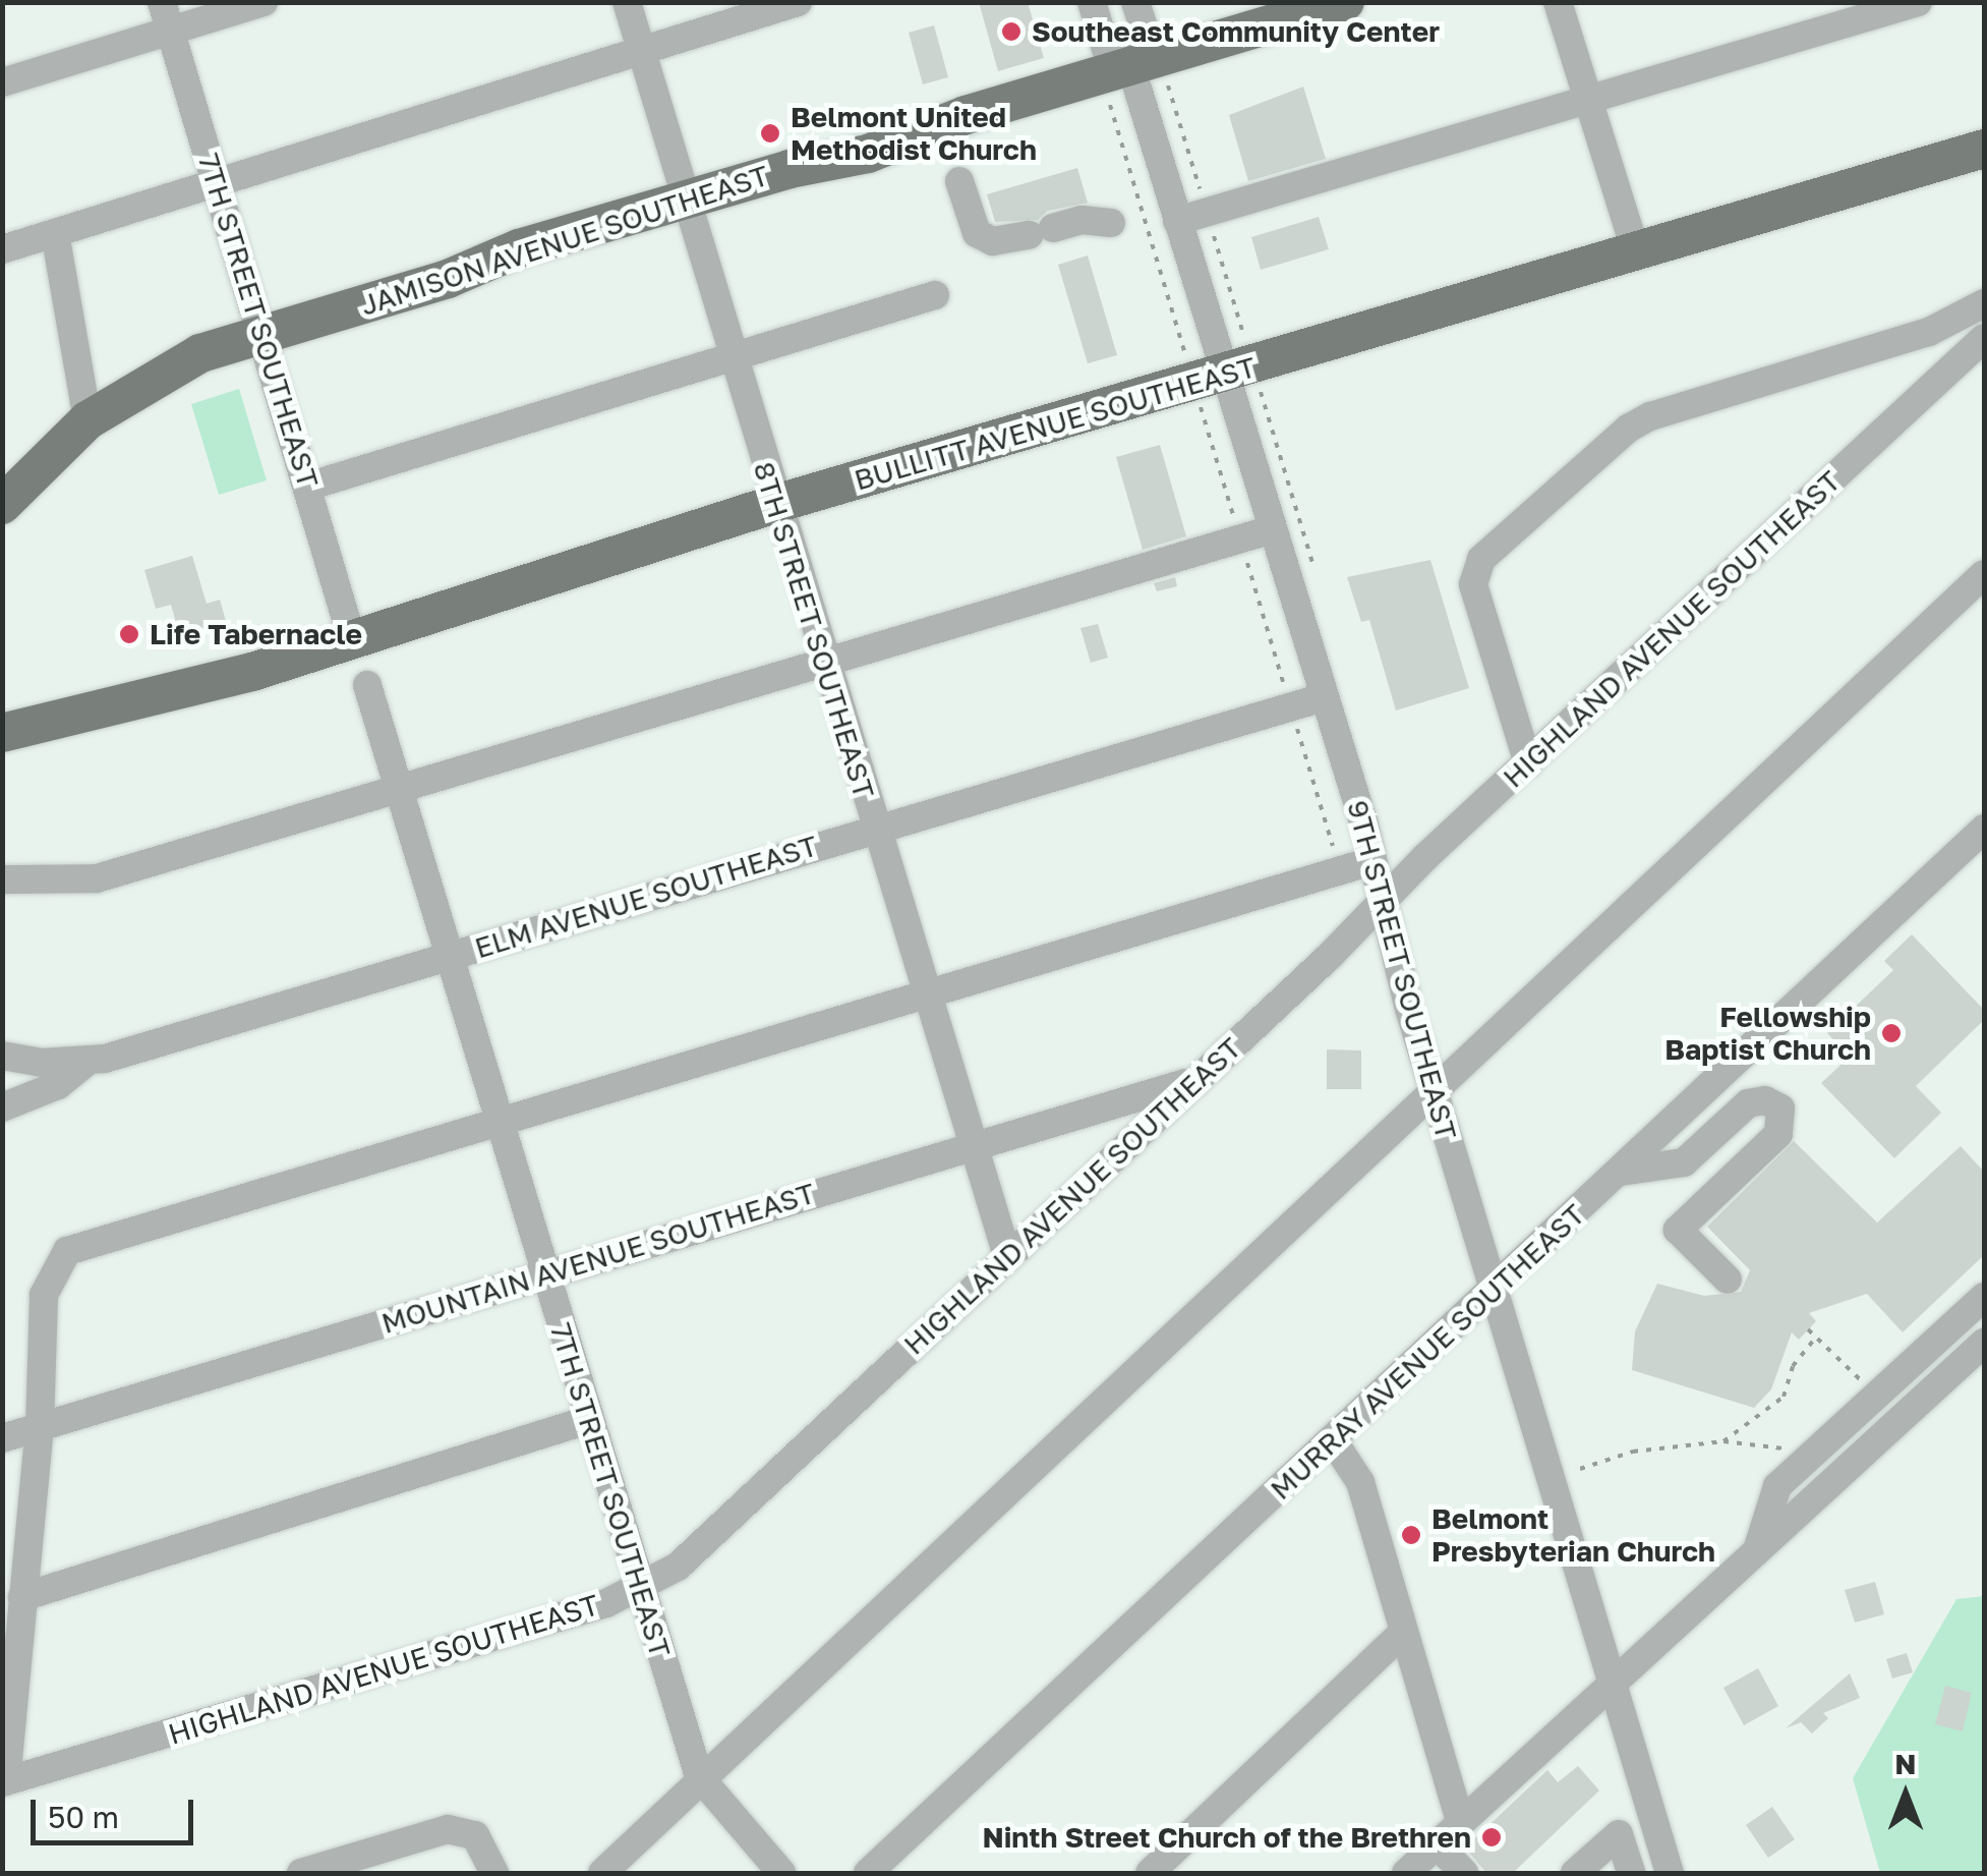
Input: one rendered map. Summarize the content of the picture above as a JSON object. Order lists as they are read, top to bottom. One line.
{"streets":{"main road":["JAMISON AVENUE SOUTHEAST","BULLITT AVENUE SOUTHEAST"],"street":["7TH STREET SOUTHEAST","HIGHLAND AVENUE SOUTHEAST","8TH STREET SOUTHEAST","ELM AVENUE SOUTHEAST","9TH STREET SOUTHEAST","MOUNTAIN AVENUE SOUTHEAST","MURRAY AVENUE SOUTHEAST"]},"crossings":[["JAMISON AVENUE SOUTHEAST","7TH STREET SOUTHEAST"],["JAMISON AVENUE SOUTHEAST","8TH STREET SOUTHEAST"],["JAMISON AVENUE SOUTHEAST","9TH STREET SOUTHEAST"],["7TH STREET SOUTHEAST","BULLITT AVENUE SOUTHEAST"],["7TH STREET SOUTHEAST","HIGHLAND AVENUE SOUTHEAST"],["7TH STREET SOUTHEAST","ELM AVENUE SOUTHEAST"],["7TH STREET SOUTHEAST","MOUNTAIN AVENUE SOUTHEAST"],["BULLITT AVENUE SOUTHEAST","8TH STREET SOUTHEAST"],["BULLITT AVENUE SOUTHEAST","9TH STREET SOUTHEAST"],["HIGHLAND AVENUE SOUTHEAST","8TH STREET SOUTHEAST"],["HIGHLAND AVENUE SOUTHEAST","9TH STREET SOUTHEAST"],["HIGHLAND AVENUE SOUTHEAST","MOUNTAIN AVENUE SOUTHEAST"],["8TH STREET SOUTHEAST","ELM AVENUE SOUTHEAST"],["8TH STREET SOUTHEAST","MOUNTAIN AVENUE SOUTHEAST"],["ELM AVENUE SOUTHEAST","9TH STREET SOUTHEAST"],["9TH STREET SOUTHEAST","MURRAY AVENUE SOUTHEAST"]],"places":["Southeast Community Center","Belmont United Methodist Church","Life Tabernacle","Fellowship Baptist Church","Belmont Presbyterian Church","Ninth Street Church of the Brethren"],"scale_bar":"50 m","north":"top"}
